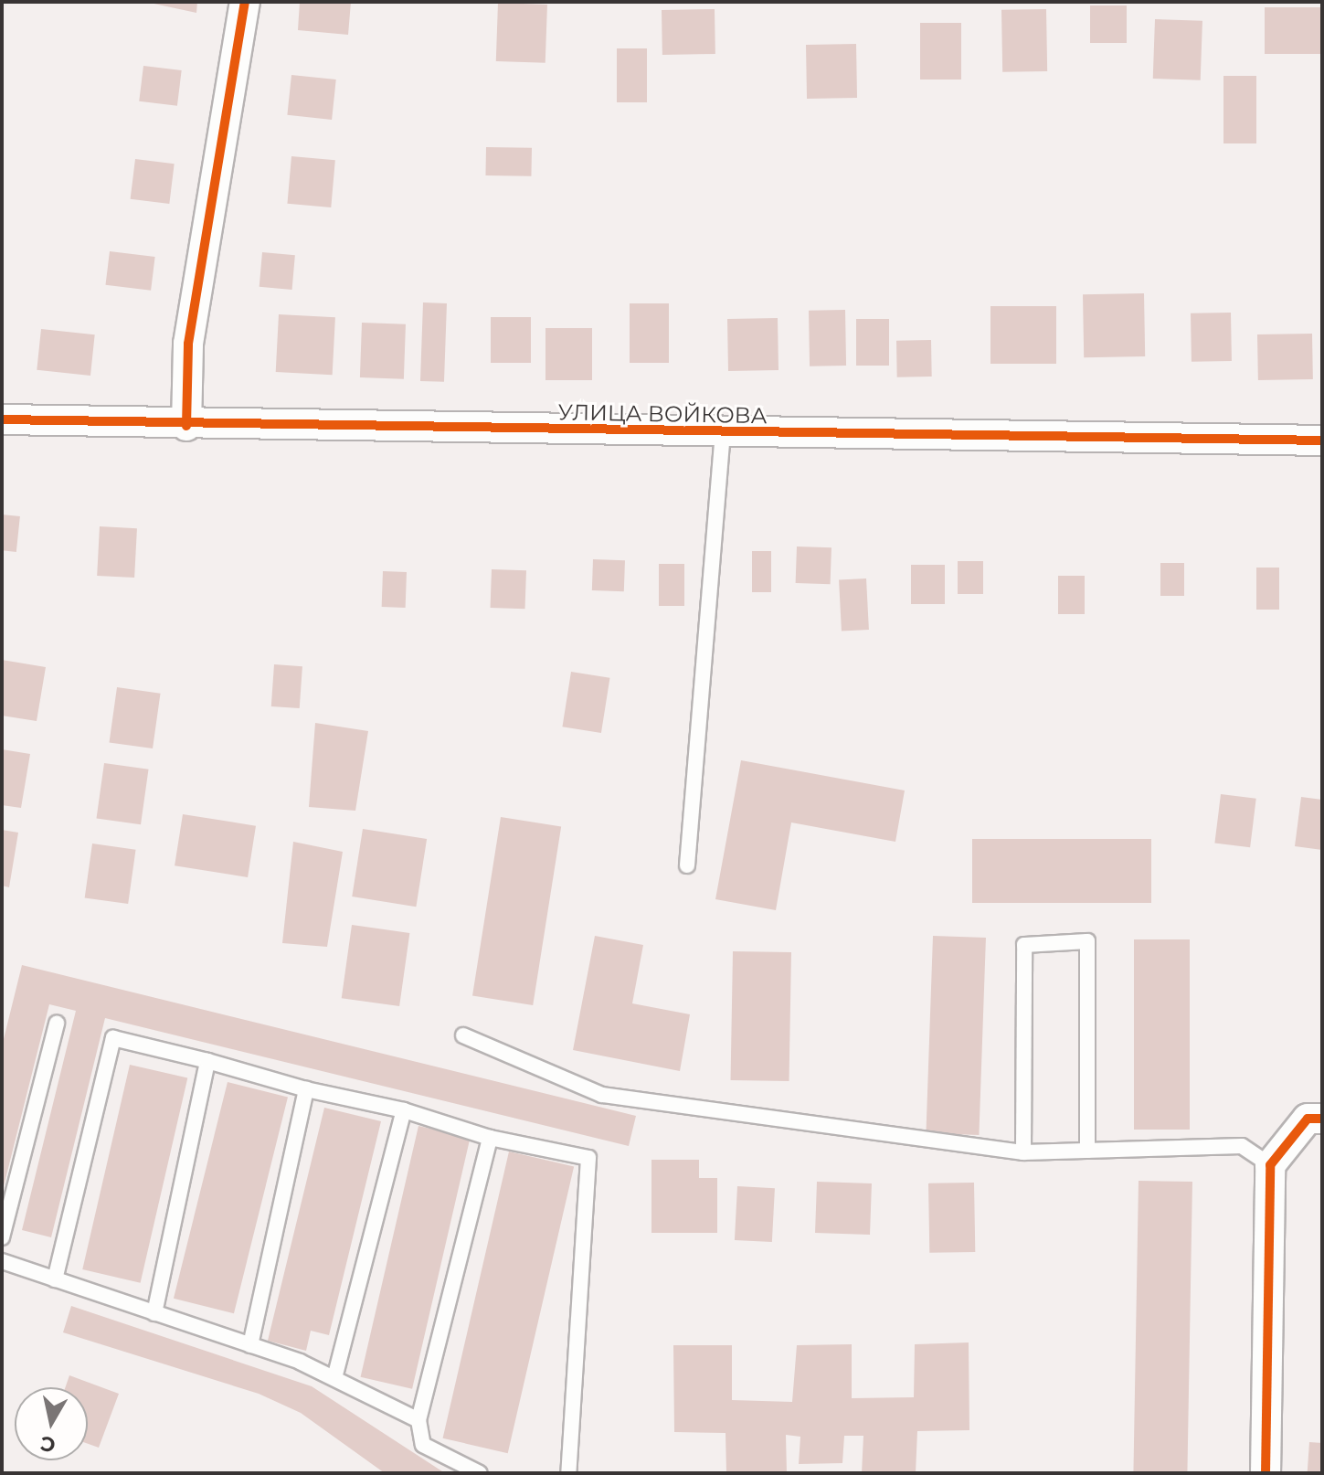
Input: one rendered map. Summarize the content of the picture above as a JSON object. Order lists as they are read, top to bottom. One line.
{"streets":{"street":["УЛИЦА ВОЙКОВА"]},"north":"bottom"}
